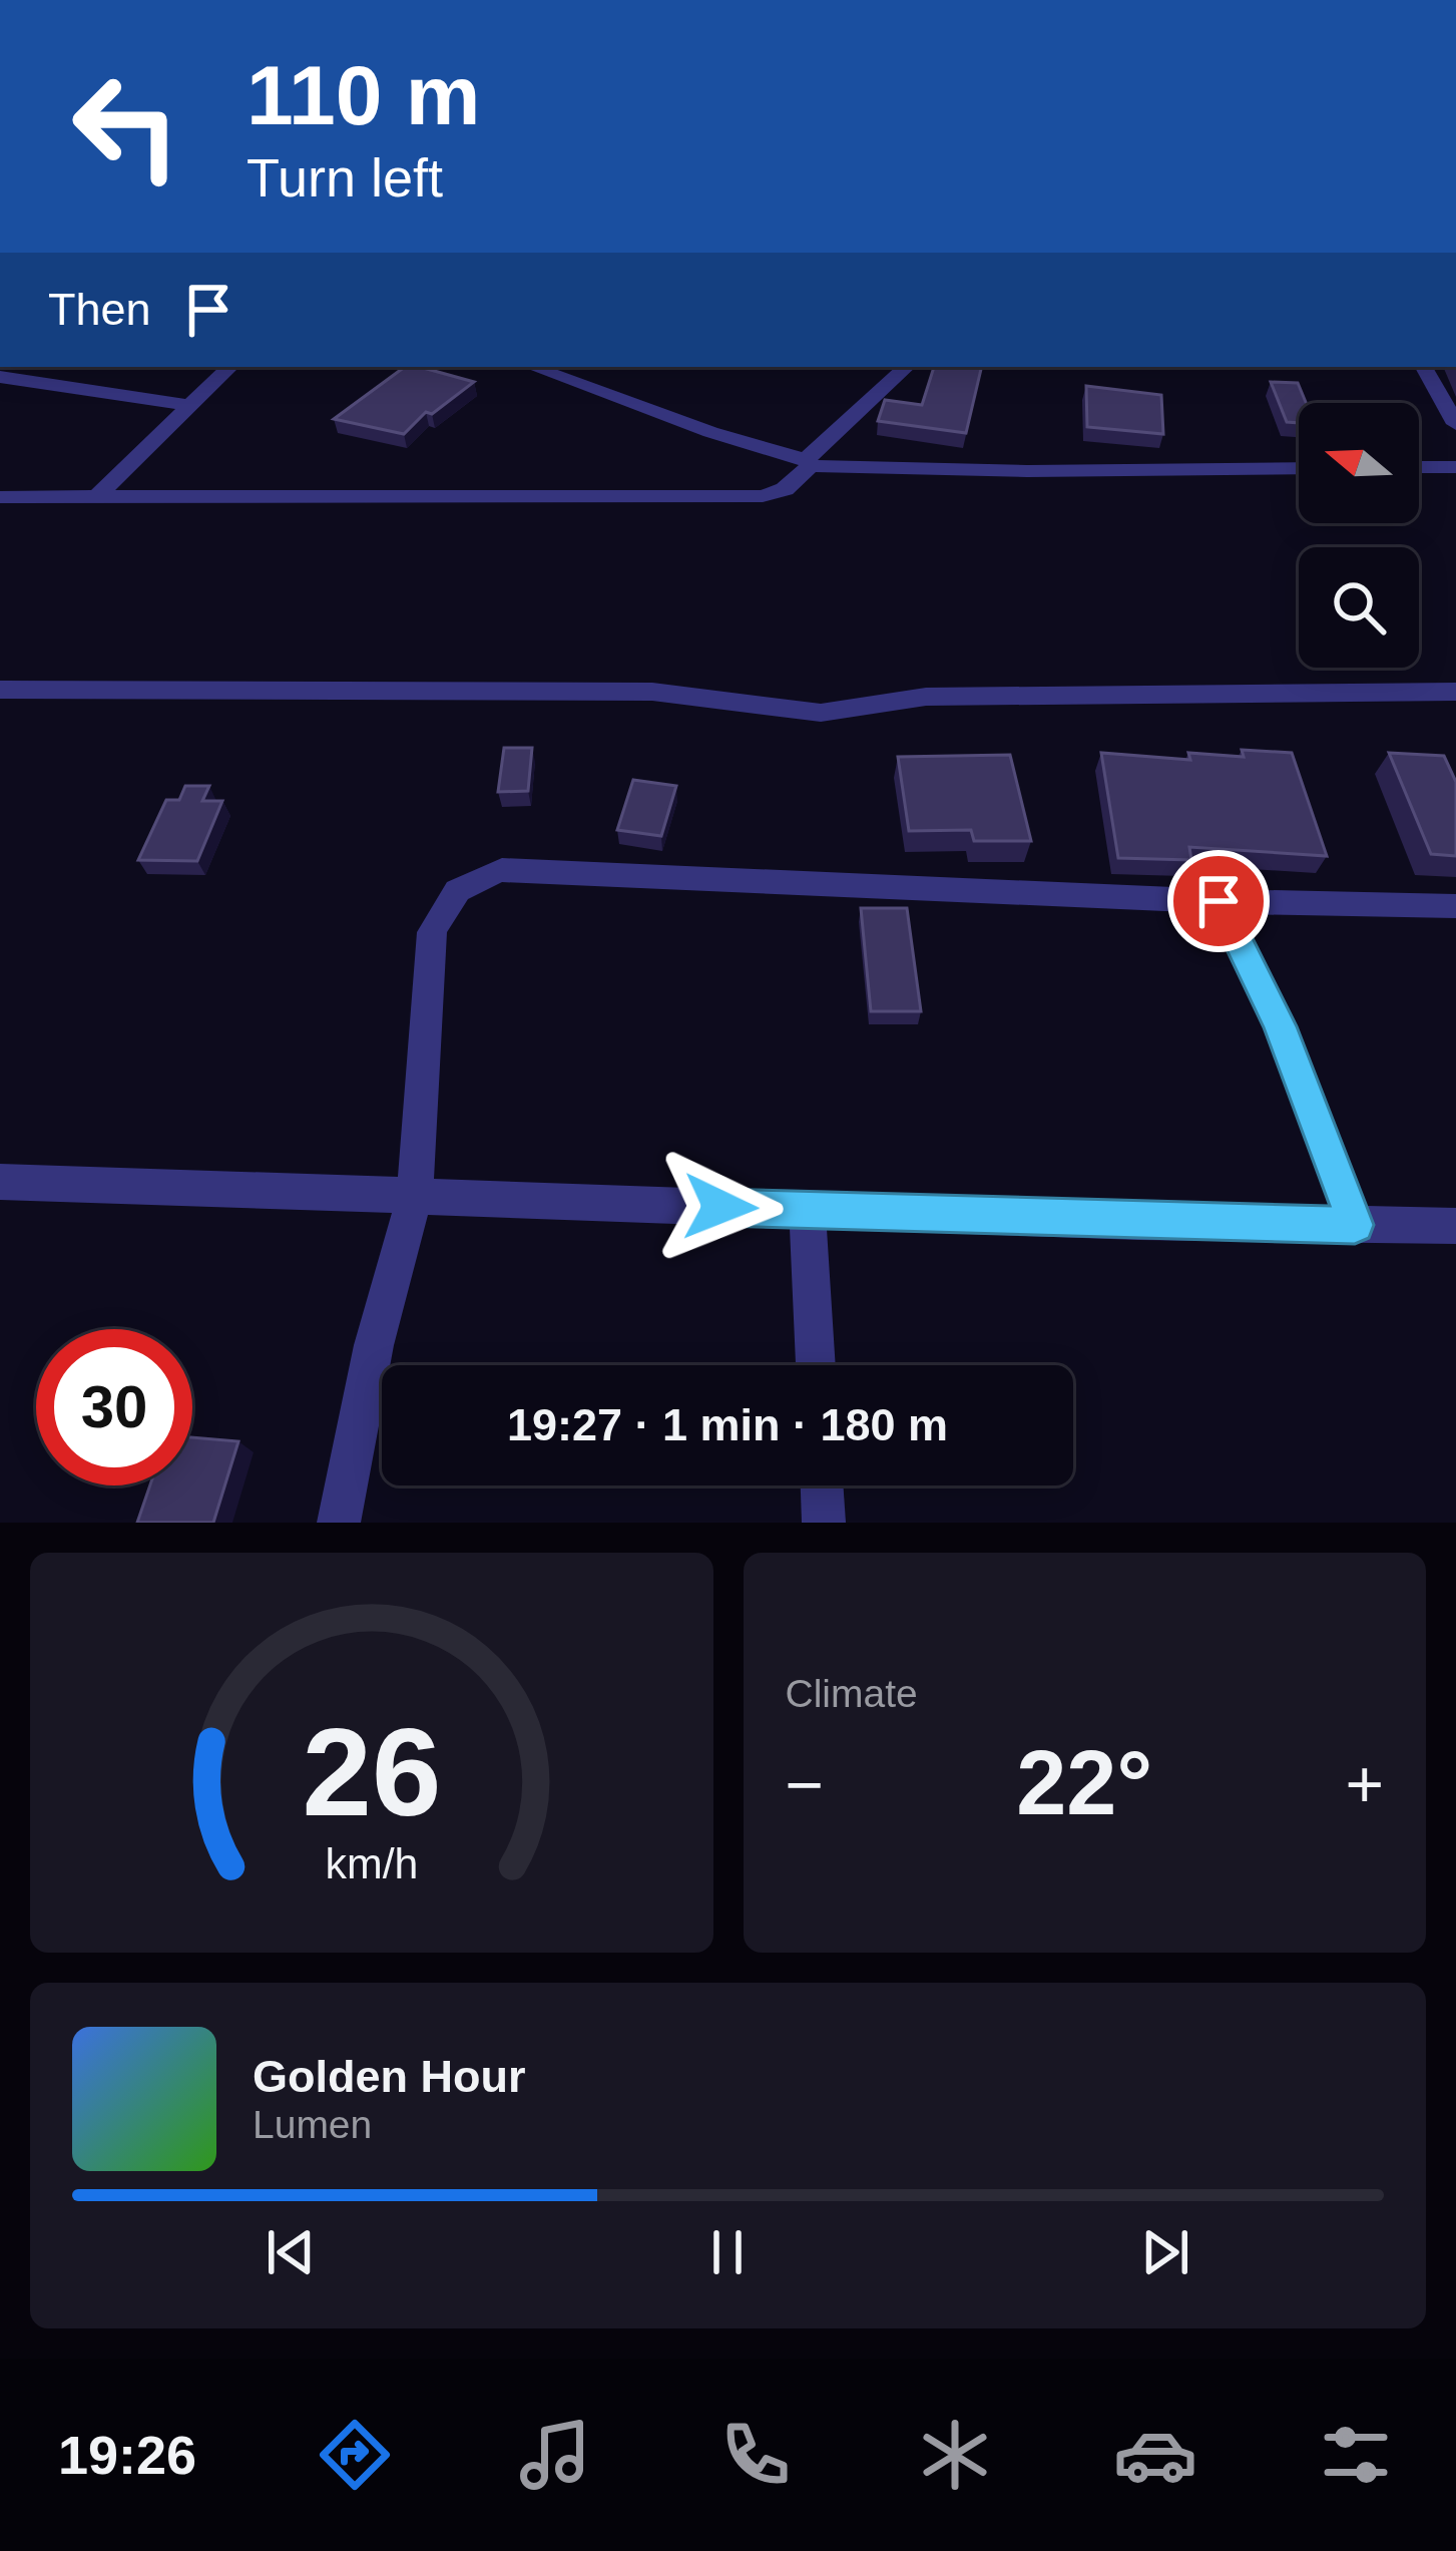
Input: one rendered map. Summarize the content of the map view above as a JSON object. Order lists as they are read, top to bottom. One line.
{"north":"left","page":{"turn":["110 m","Turn left"],"then":"Then","limit":"30","trip":"19:27 · 1 min · 180 m","tile":"Climate","heat":["−","22°","+"],"song":["Golden Hour","Lumen"],"tabs":"19:26","gauge":["26","km/h"]}}
